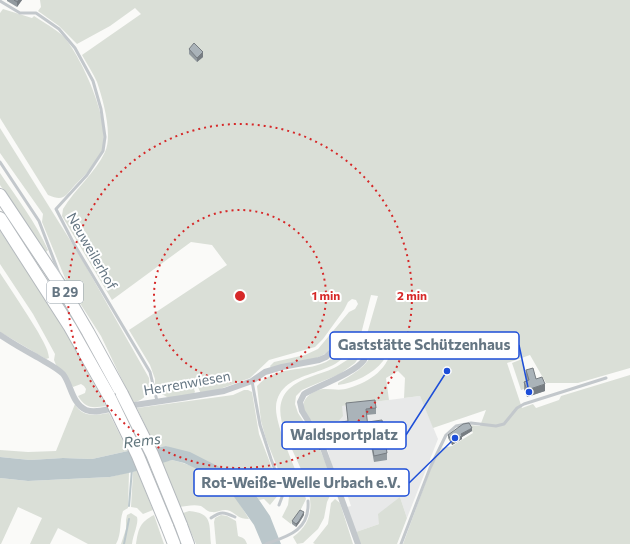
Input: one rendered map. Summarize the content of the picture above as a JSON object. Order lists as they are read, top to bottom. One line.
{"streets":{"highway":["B 29"],"street":["Herrenwiesen"],"lane":["Neuweilerhof"]},"crossings":[["Neuweilerhof","Herrenwiesen"]],"water":["Rems"],"places":["Waldsportplatz","Gaststätte Schützenhaus","Rot-Weiße-Welle Urbach e.V."],"rings":["1 min","2 min"]}
